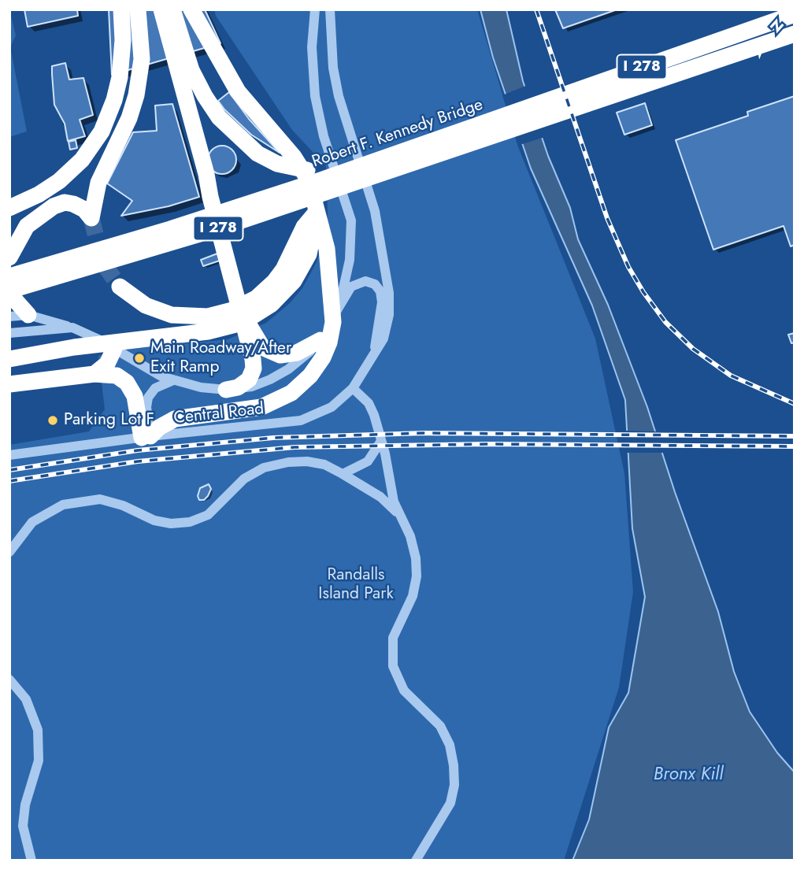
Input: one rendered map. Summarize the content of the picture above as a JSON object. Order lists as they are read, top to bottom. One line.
{"streets":{"highway":["I 278","Robert F. Kennedy Bridge"],"street":["Central Road"]},"water":["Bronx Kill"],"parks":["Randalls Island Park"],"places":["Main Roadway/After Exit Ramp","Parking Lot F"],"north":"top right"}
